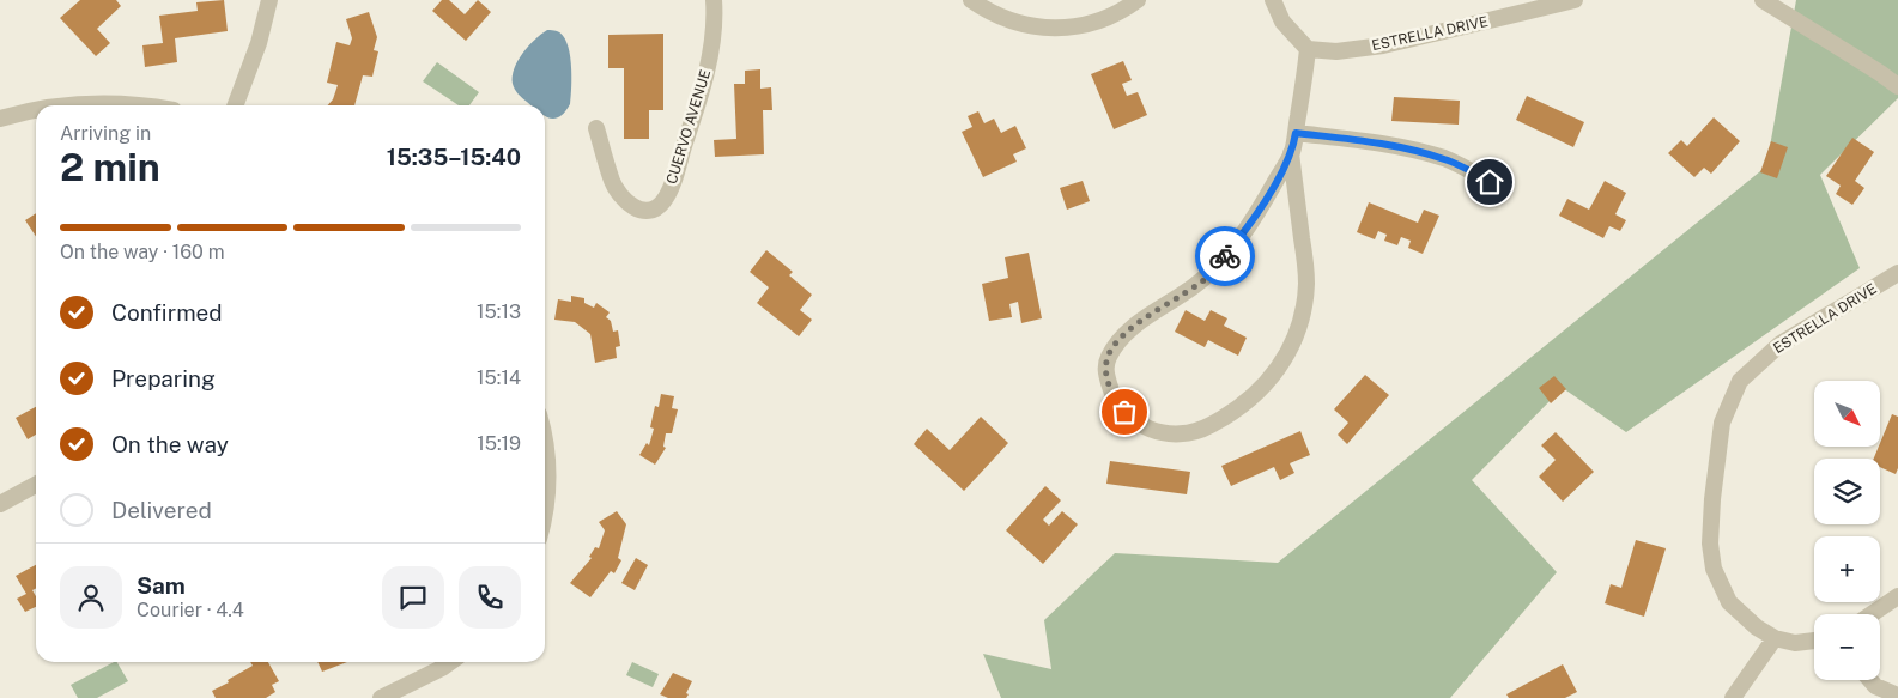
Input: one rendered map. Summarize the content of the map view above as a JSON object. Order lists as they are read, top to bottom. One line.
{"streets":{"street":["ESTRELLA DRIVE","CUERVO AVENUE"]},"north":"bottom right","page":{"heading":["2 min","Arriving in","15:35–15:40"],"panel":["Sam","Courier · 4.4"],"bar":"On the way · 160 m","list":[["Confirmed","15:13"],["Preparing","15:14"],["On the way","15:19"],"Delivered"],"map_buttons":["+","−"]}}
